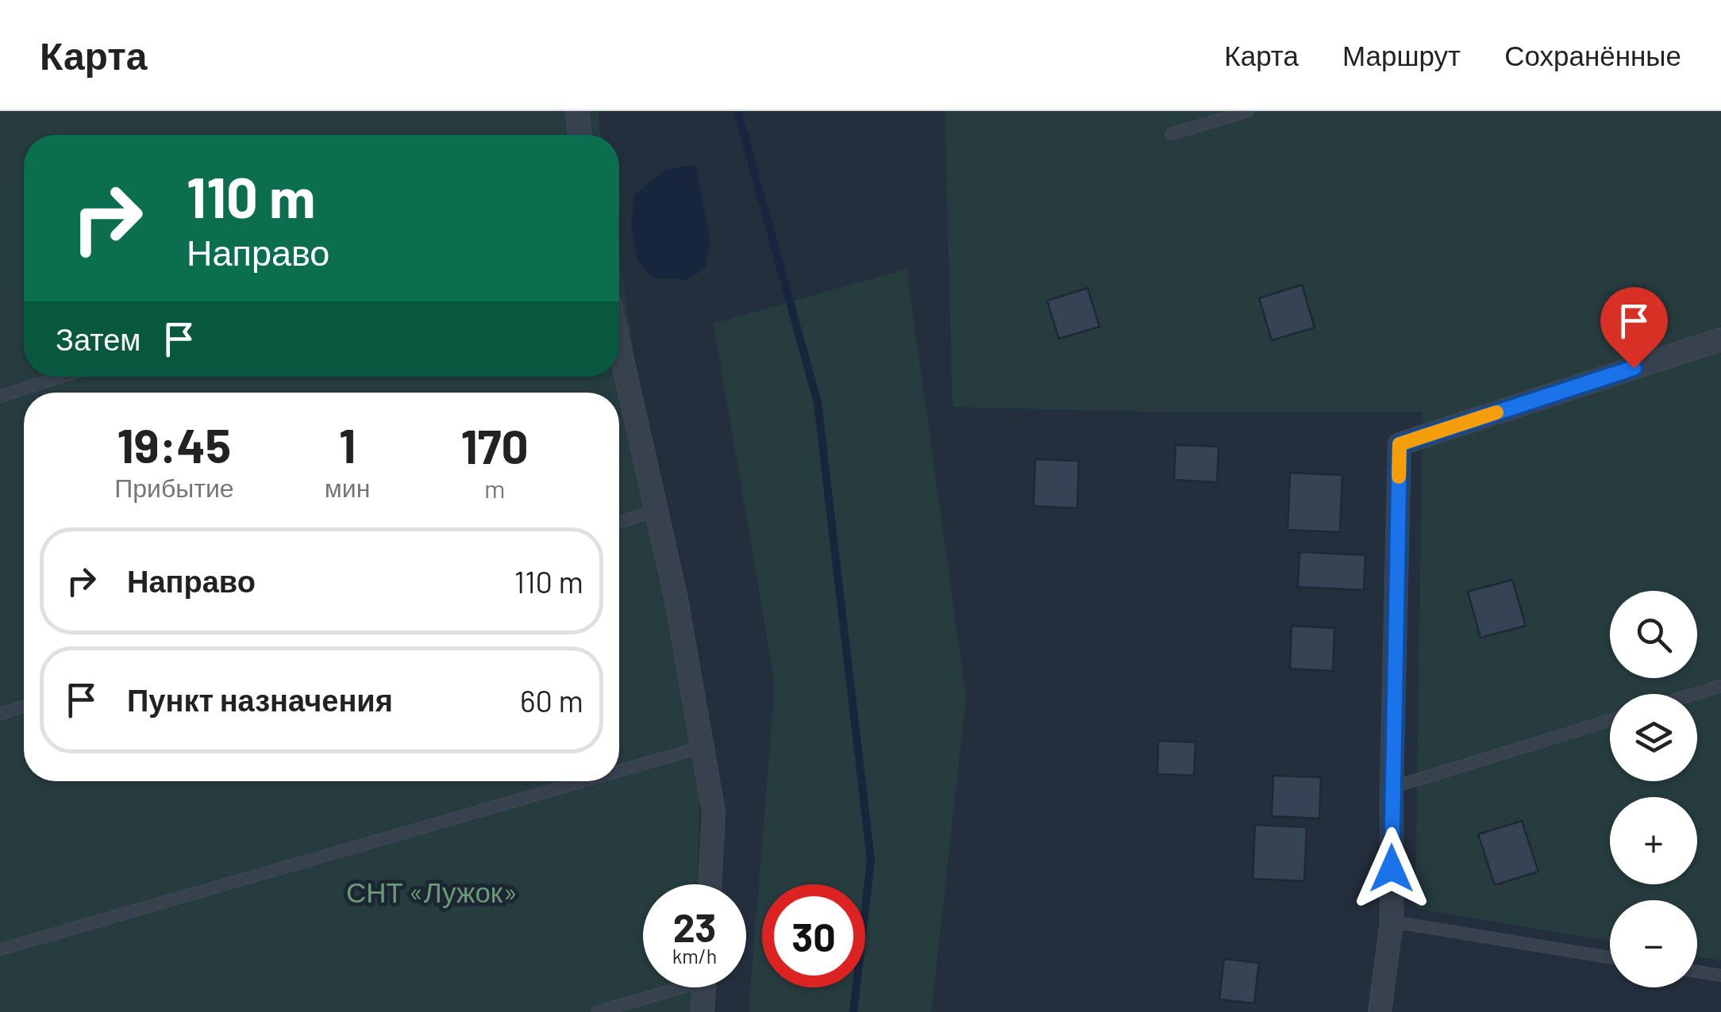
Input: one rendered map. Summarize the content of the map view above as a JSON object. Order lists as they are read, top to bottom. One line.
{"parks":["СНТ «Лужок»"],"page":{"header":"Карта","nav":["Карта","Маршрут","Сохранённые"],"turn":["110 m","Направо"],"then":"Затем","eta":["19:45","Прибытие","1","мин","170","m"],"list":[{"name":"Направо","value":"110 m"},{"name":"Пункт назначения","value":"60 m"}],"map_buttons":["+","−"],"speed":"23 km/h","limit":"30"}}
